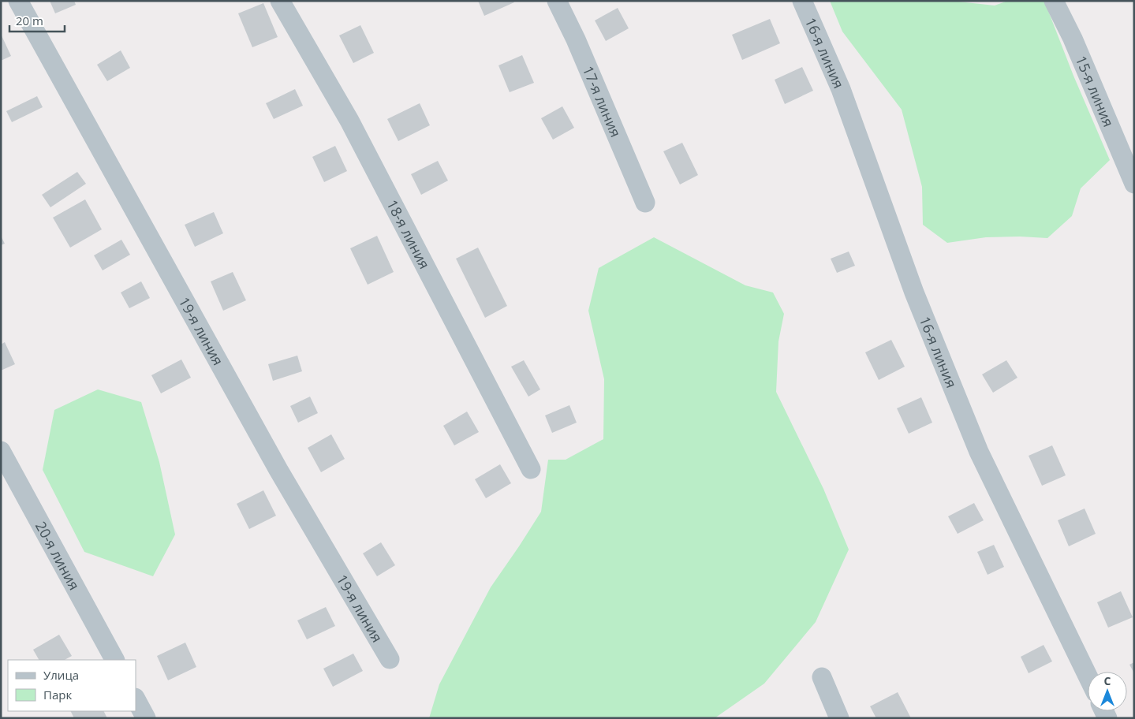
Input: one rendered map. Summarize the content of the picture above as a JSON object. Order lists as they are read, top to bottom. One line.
{"streets":{"street":["16-я линия","15-я линия","17-я линия","18-я линия","19-я линия","20-я линия"]},"legend":["Улица","Парк"],"scale_bar":"20 m","north":"top"}
